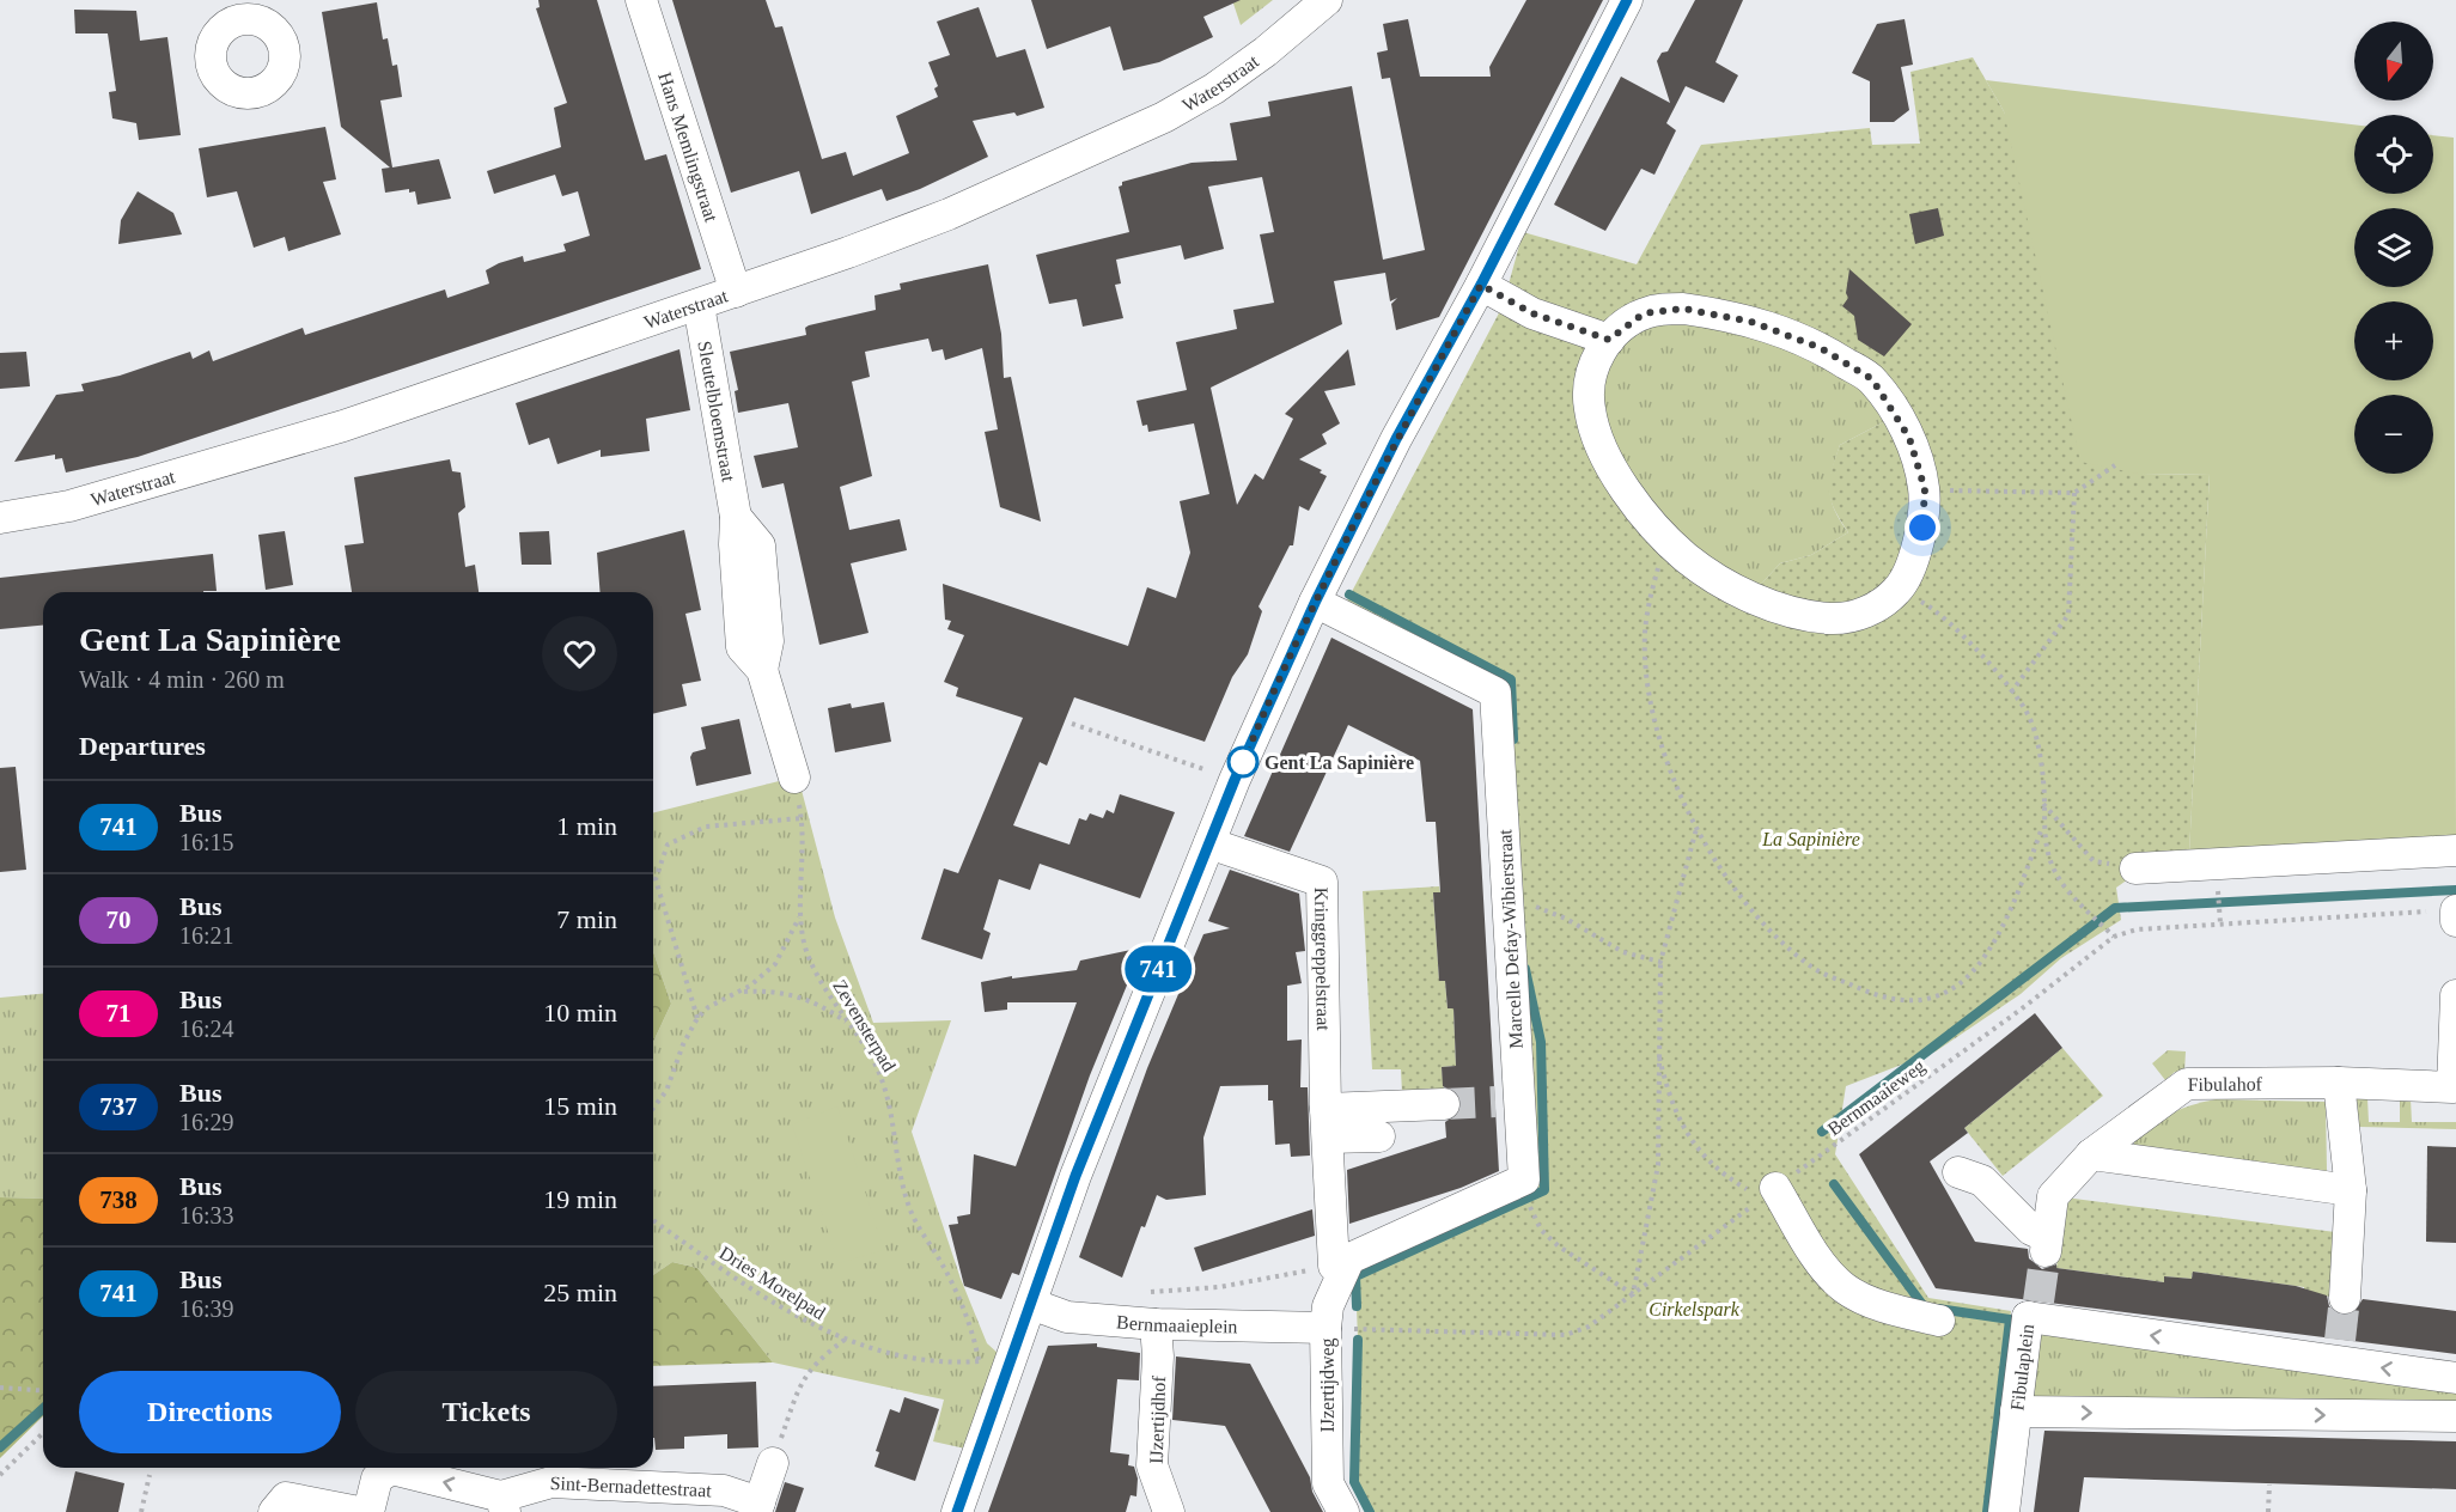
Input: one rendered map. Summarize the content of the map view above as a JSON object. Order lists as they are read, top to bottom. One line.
{"streets":{"street":["Waterstraat","Hans Memlingstraat","Sleutelbloemstraat","Marcelle Defay-Wibierstraat","Kringgreppelstraat","Fibulahof","Bernmaaieplein","Fibulaplein","IJzertijdweg","IJzertijdhof","Sint-Bernadettestraat"],"path":["Zevensterpad","Bernmaaieweg","Dries Morelpad"]},"crossings":[["Waterstraat","Hans Memlingstraat"],["Waterstraat","Sleutelbloemstraat"],["Sleutelbloemstraat","Zevensterpad"],["Marcelle Defay-Wibierstraat","Kringgreppelstraat"],["Marcelle Defay-Wibierstraat","IJzertijdweg"],["Kringgreppelstraat","IJzertijdweg"],["Zevensterpad","Dries Morelpad"],["Bernmaaieweg","Bernmaaieplein"],["Bernmaaieweg","IJzertijdweg"],["Bernmaaieplein","IJzertijdweg"],["Bernmaaieplein","IJzertijdhof"]],"parks":["La Sapinière","Cirkelspark"],"places":["Gent La Sapinière"],"lines":["bus line 741"],"north":"bottom","page":{"on_map":"741","map_buttons":["+","−"],"heading":[["Gent La Sapinière","Walk · 4 min · 260 m"],"Departures"],"list":[{"mark":"741","name":"Bus","note":"16:15","value":"1 min"},{"mark":"70","name":"Bus","note":"16:21","value":"7 min"},{"mark":"71","name":"Bus","note":"16:24","value":"10 min"},{"mark":"737","name":"Bus","note":"16:29","value":"15 min"},{"mark":"738","name":"Bus","note":"16:33","value":"19 min"},{"mark":"741","name":"Bus","note":"16:39","value":"25 min"}],"buttons":["Directions","Tickets"]}}
